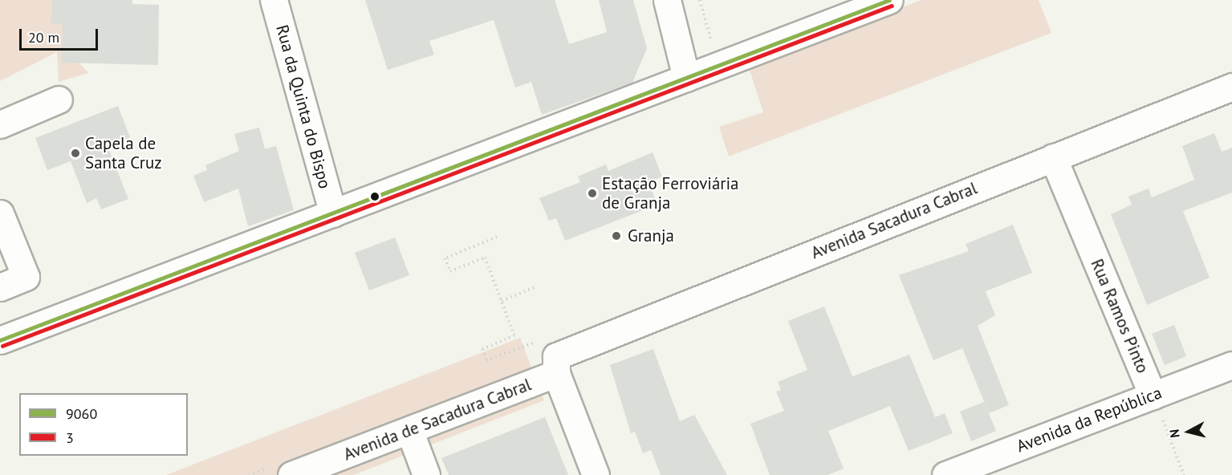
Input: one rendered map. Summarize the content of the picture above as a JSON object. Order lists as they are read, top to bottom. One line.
{"streets":{"street":["Rua da Quinta do Bispo","Avenida Sacadura Cabral","Rua Ramos Pinto","Avenida de Sacadura Cabral","Avenida da República"]},"crossings":[["Avenida Sacadura Cabral","Rua Ramos Pinto"],["Avenida Sacadura Cabral","Avenida de Sacadura Cabral"],["Rua Ramos Pinto","Avenida da República"]],"places":["Capela de Santa Cruz","Estação Ferroviária de Granja","Granja"],"lines":["transit line 9060","transit line 3"],"legend":["9060","3"],"scale_bar":"20 m","north":"left"}
